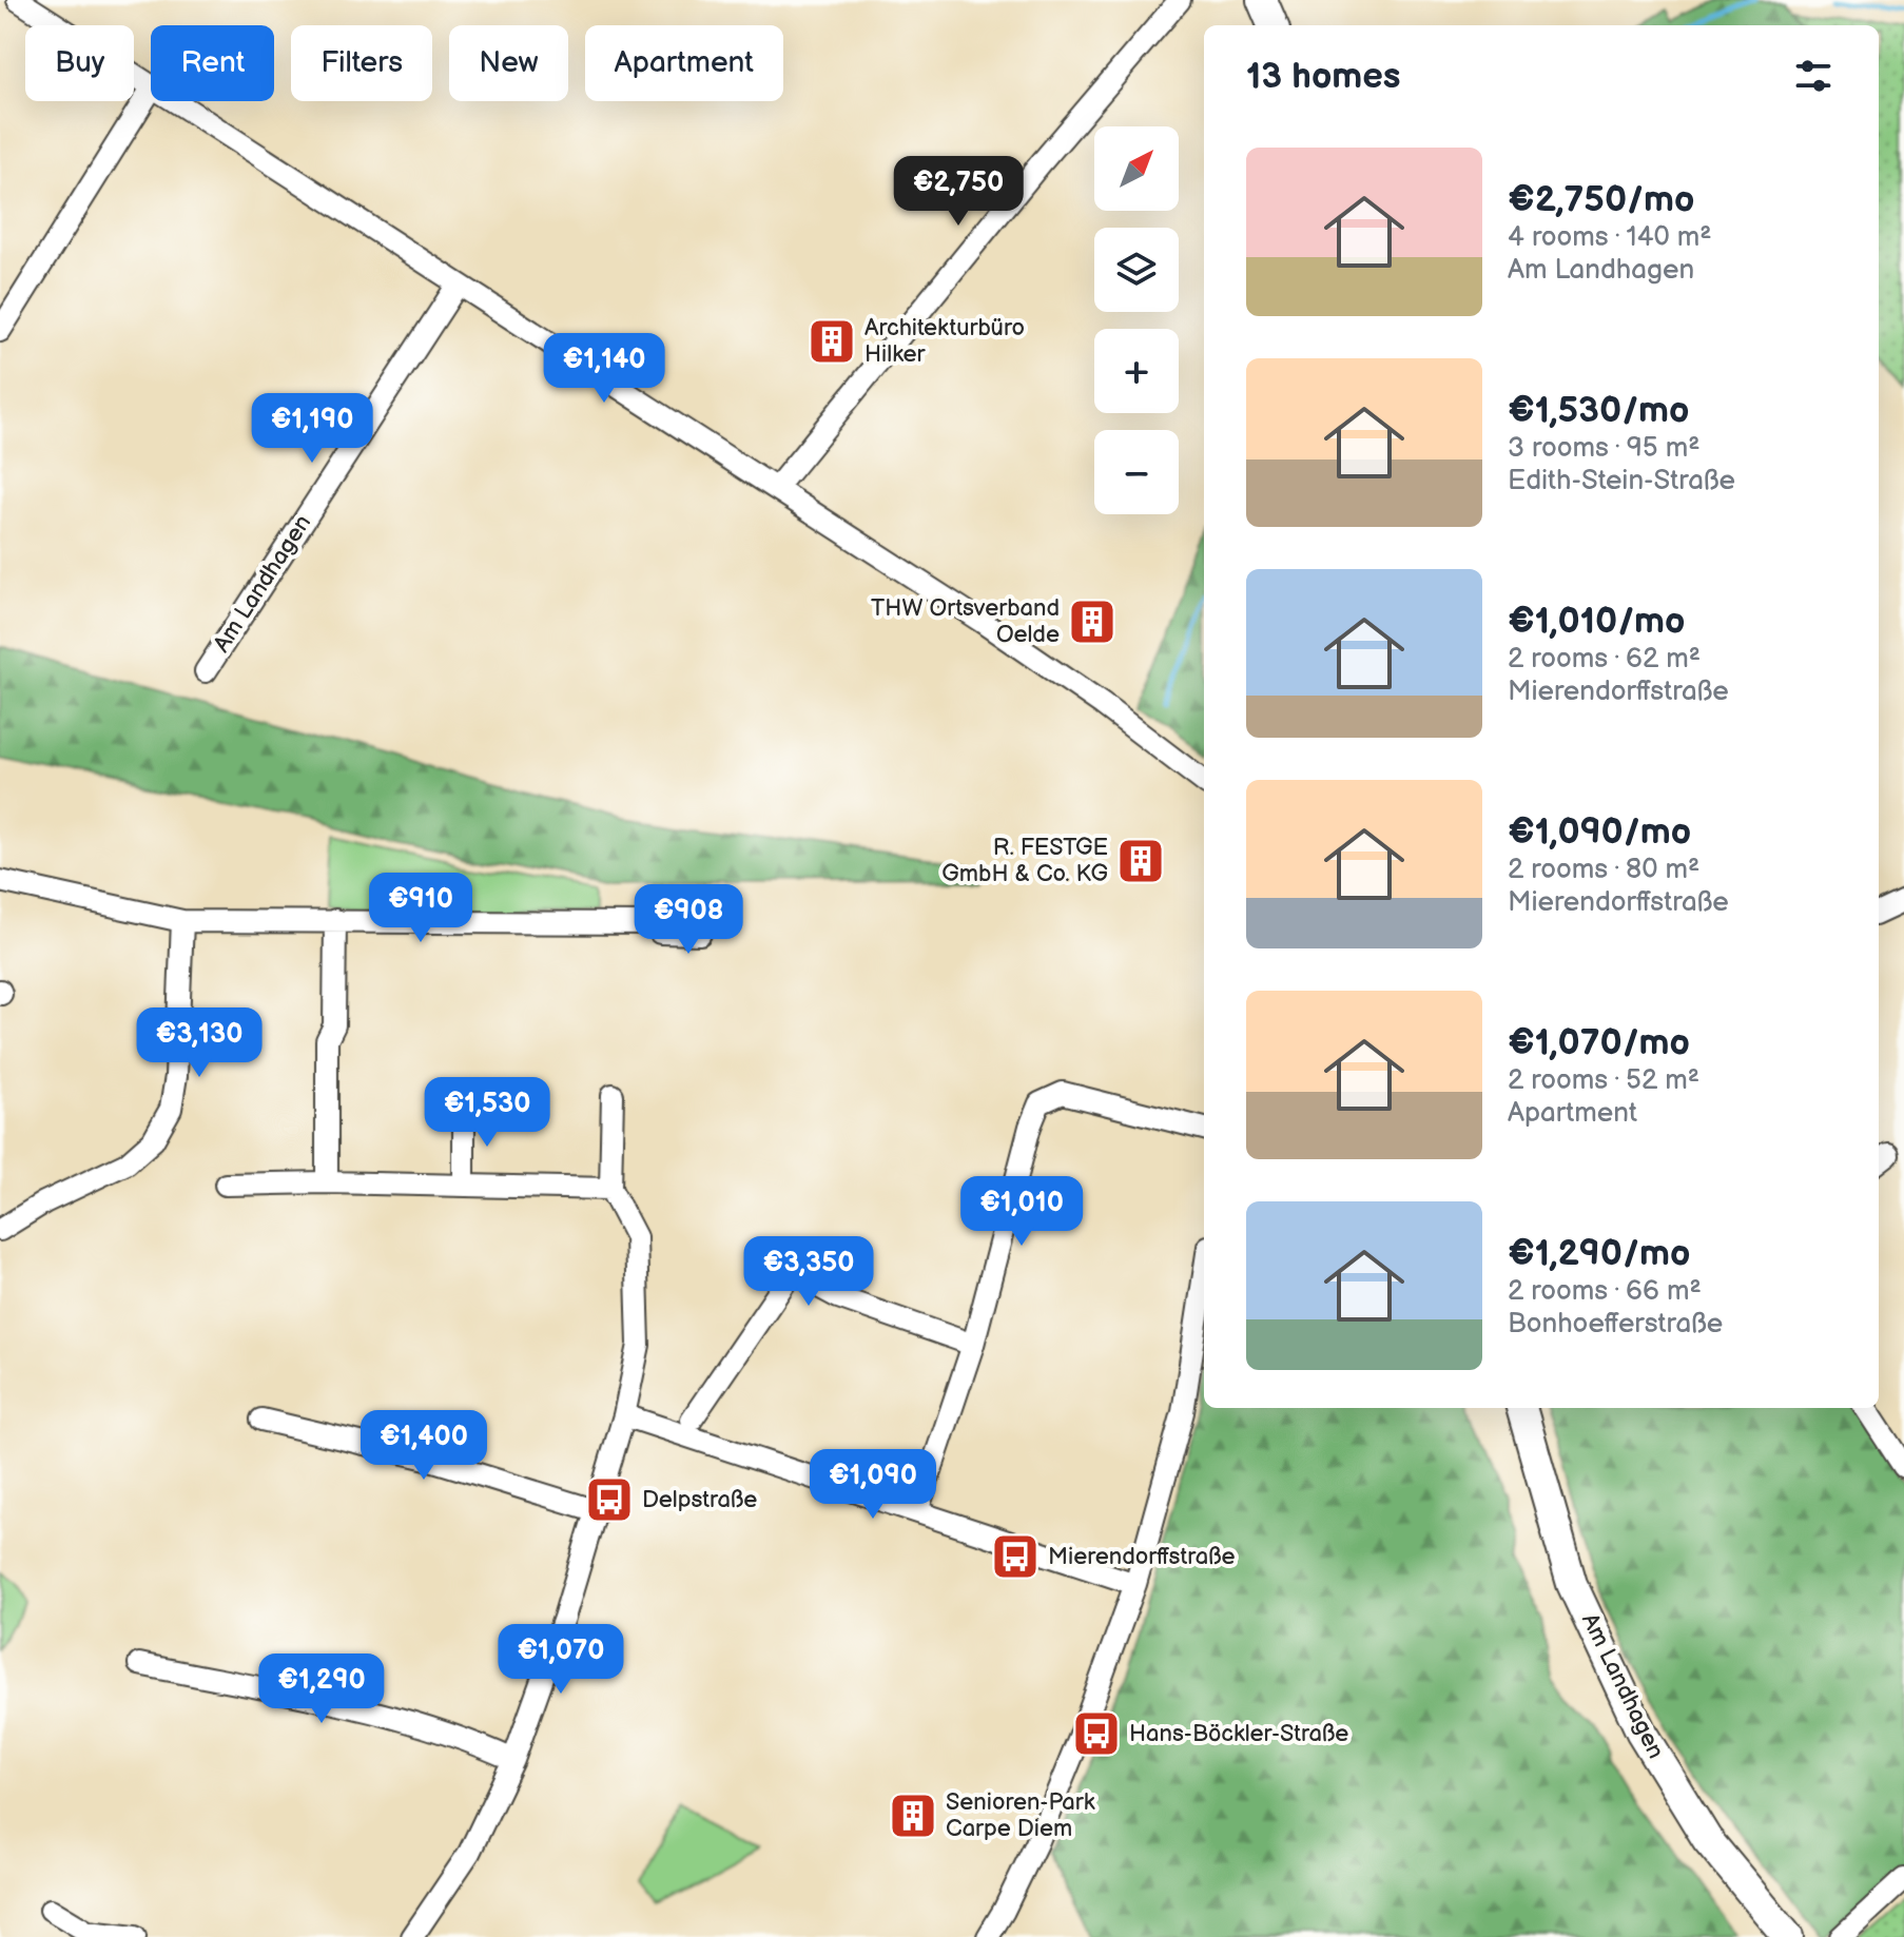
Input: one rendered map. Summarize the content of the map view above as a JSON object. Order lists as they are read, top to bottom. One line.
{"streets":{"street":["Am Landhagen"]},"places":{"building":["Architekturbüro Hilker","THW Ortsverband Oelde","R. FESTGE GmbH & Co. KG","Senioren-Park Carpe Diem"],"bus stop":["Delpstraße","Mierendorffstraße","Hans-Böckler-Straße"]},"north":"top right","page":{"chip":["Buy","Rent","Filters","New","Apartment"],"heading":"13 homes","map_buttons":["+","−"],"list":[{"name":"€2,750/mo","note":"4 rooms · 140 m² · Am Landhagen"},{"name":"€1,530/mo","note":"3 rooms · 95 m² · Edith-Stein-Straße"},{"name":"€1,010/mo","note":"2 rooms · 62 m² · Mierendorffstraße"},{"name":"€1,090/mo","note":"2 rooms · 80 m² · Mierendorffstraße"},{"name":"€1,070/mo","note":"2 rooms · 52 m² · Apartment"},{"name":"€1,290/mo","note":"2 rooms · 66 m² · Bonhoefferstraße"}],"price":["€2,750","€1,140","€1,190","€910","€908","€3,130","€1,530","€1,010","€3,350","€1,400","€1,090","€1,070","€1,290"]}}
